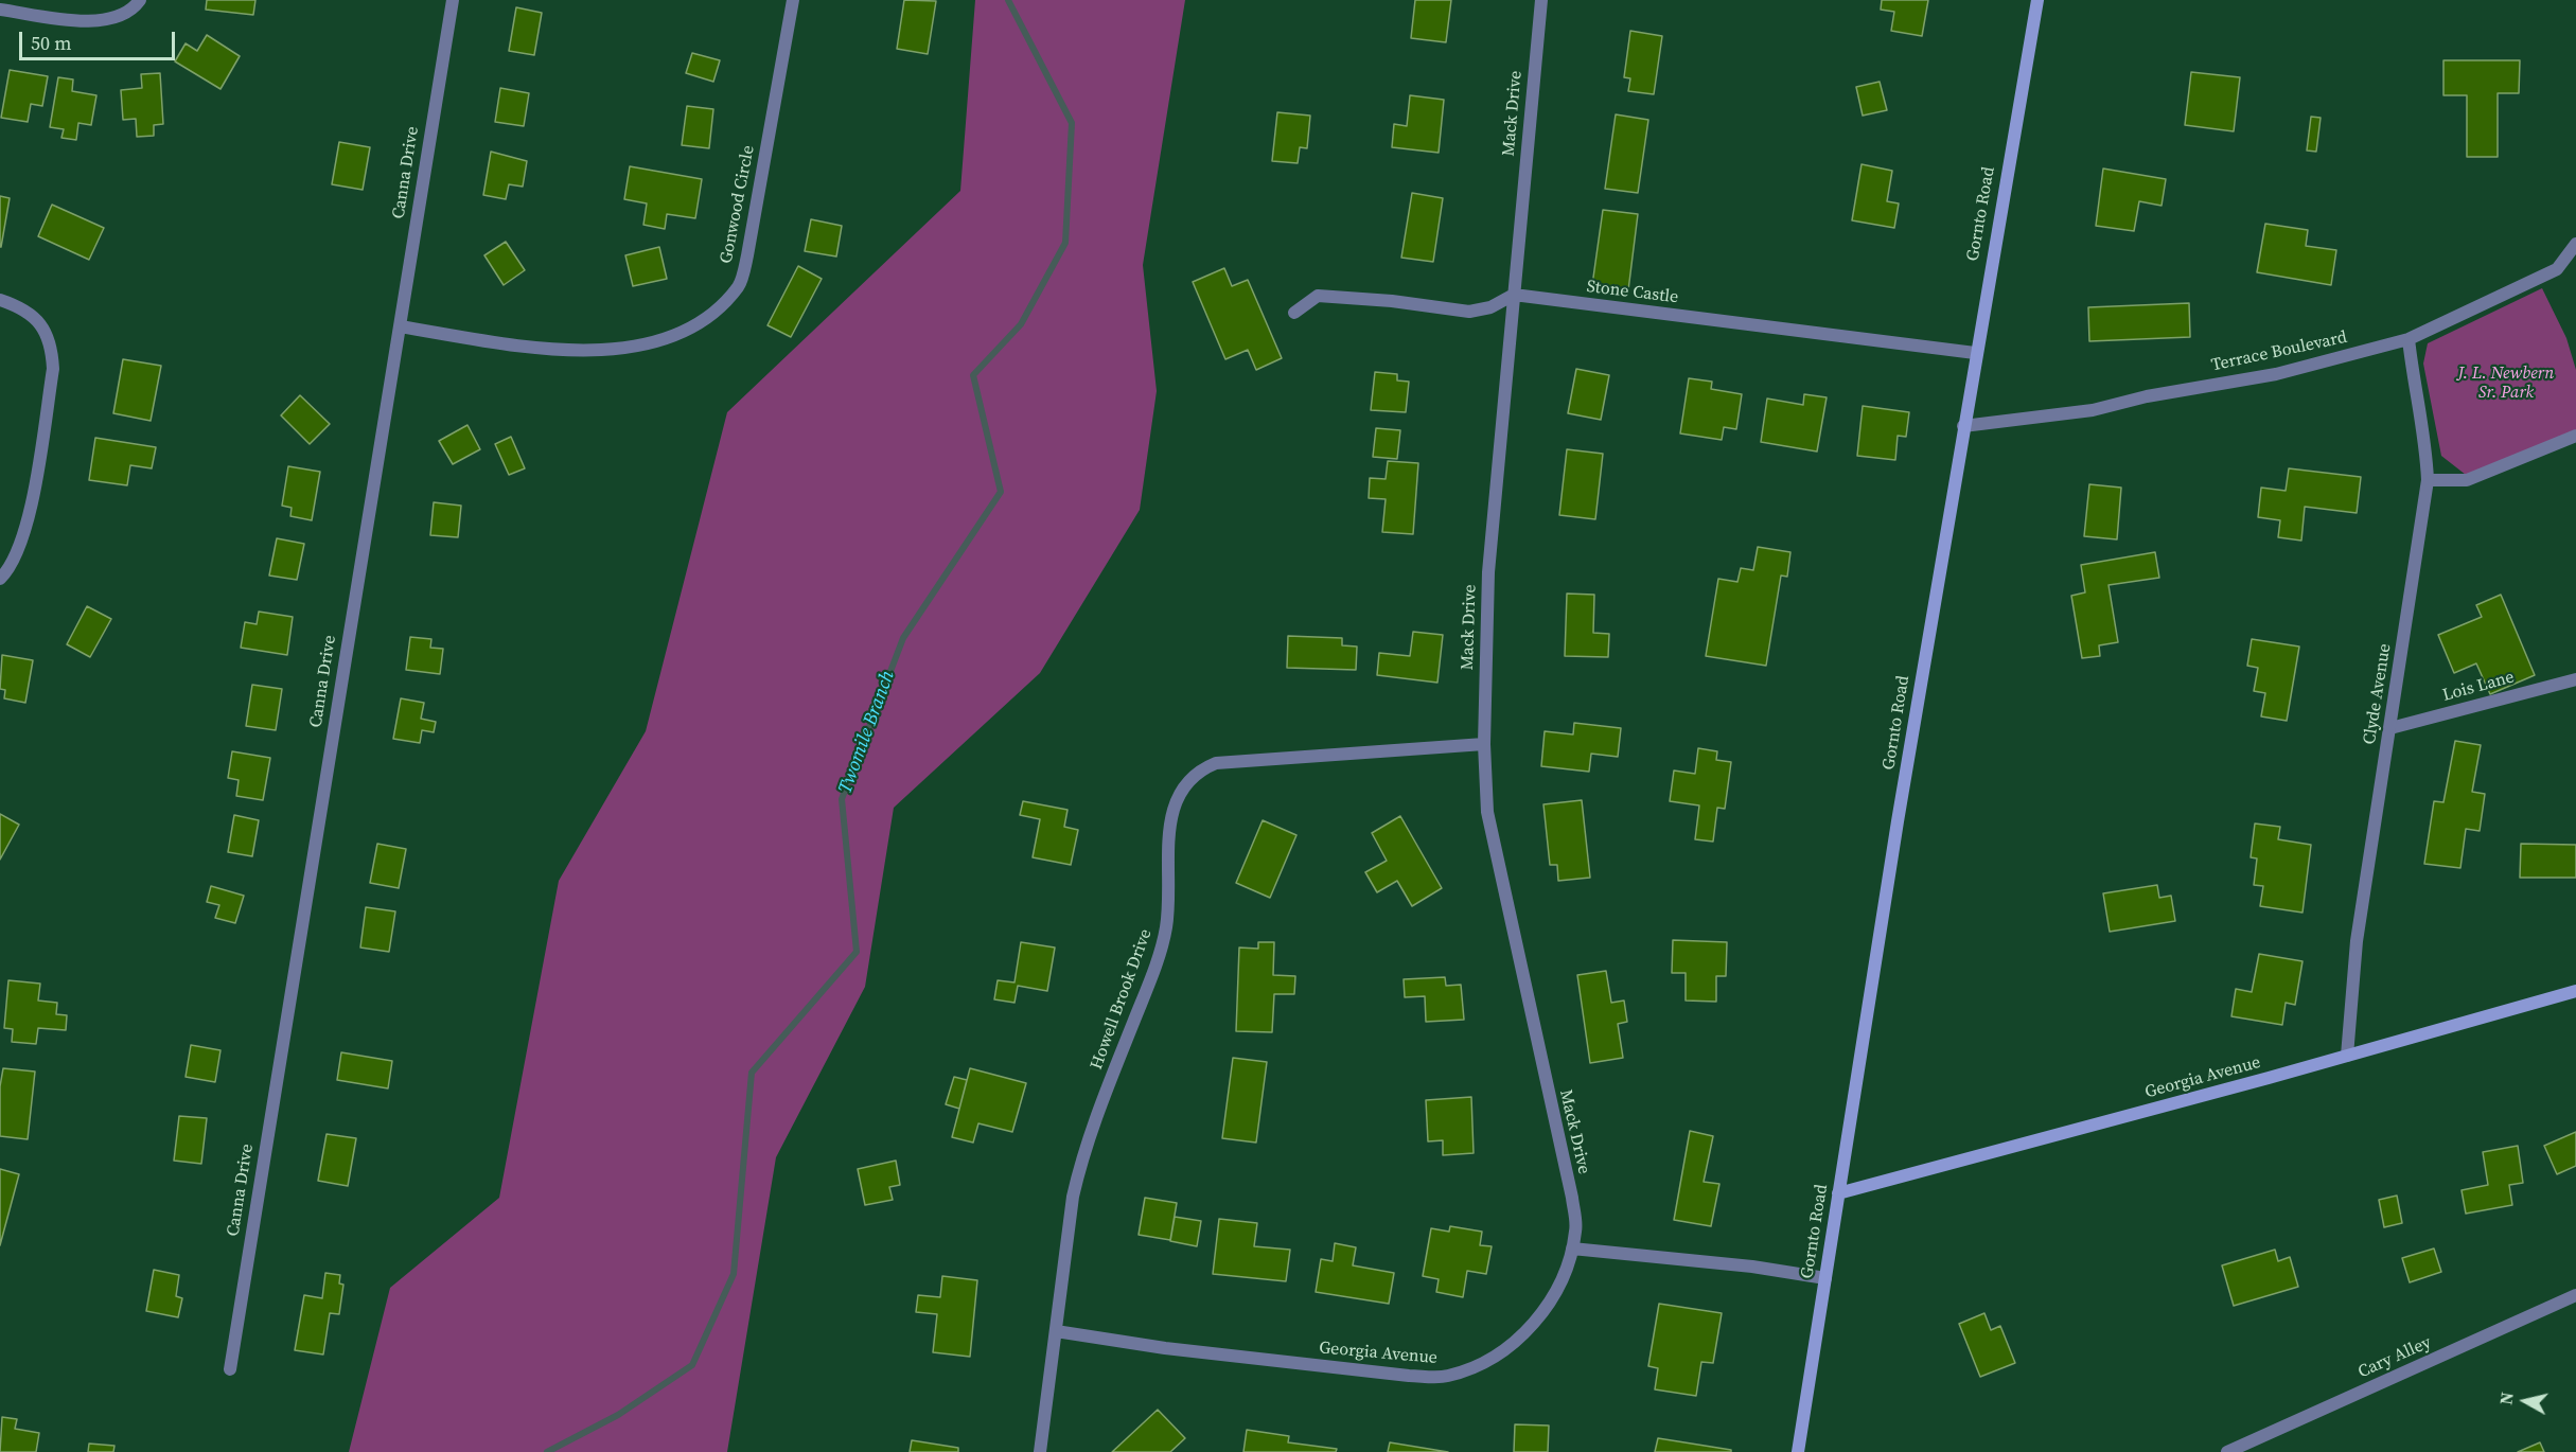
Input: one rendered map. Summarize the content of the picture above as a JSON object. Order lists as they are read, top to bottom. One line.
{"streets":{"main road":["Gornto Road","Georgia Avenue"],"street":["Mack Drive","Canna Drive","Gonwood Circle","Stone Castle","Terrace Boulevard","Lois Lane","Clyde Avenue","Howell Brook Drive","Cary Alley"]},"crossings":[["Mack Drive","Stone Castle"],["Mack Drive","Howell Brook Drive"],["Mack Drive","Georgia Avenue"],["Canna Drive","Gonwood Circle"],["Gornto Road","Stone Castle"],["Gornto Road","Terrace Boulevard"],["Gornto Road","Georgia Avenue"],["Terrace Boulevard","Clyde Avenue"],["Lois Lane","Clyde Avenue"],["Clyde Avenue","Georgia Avenue"],["Howell Brook Drive","Georgia Avenue"]],"water":["Twomile Branch"],"parks":["J. L. Newbern Sr. Park"],"scale_bar":"50 m","north":"left"}
